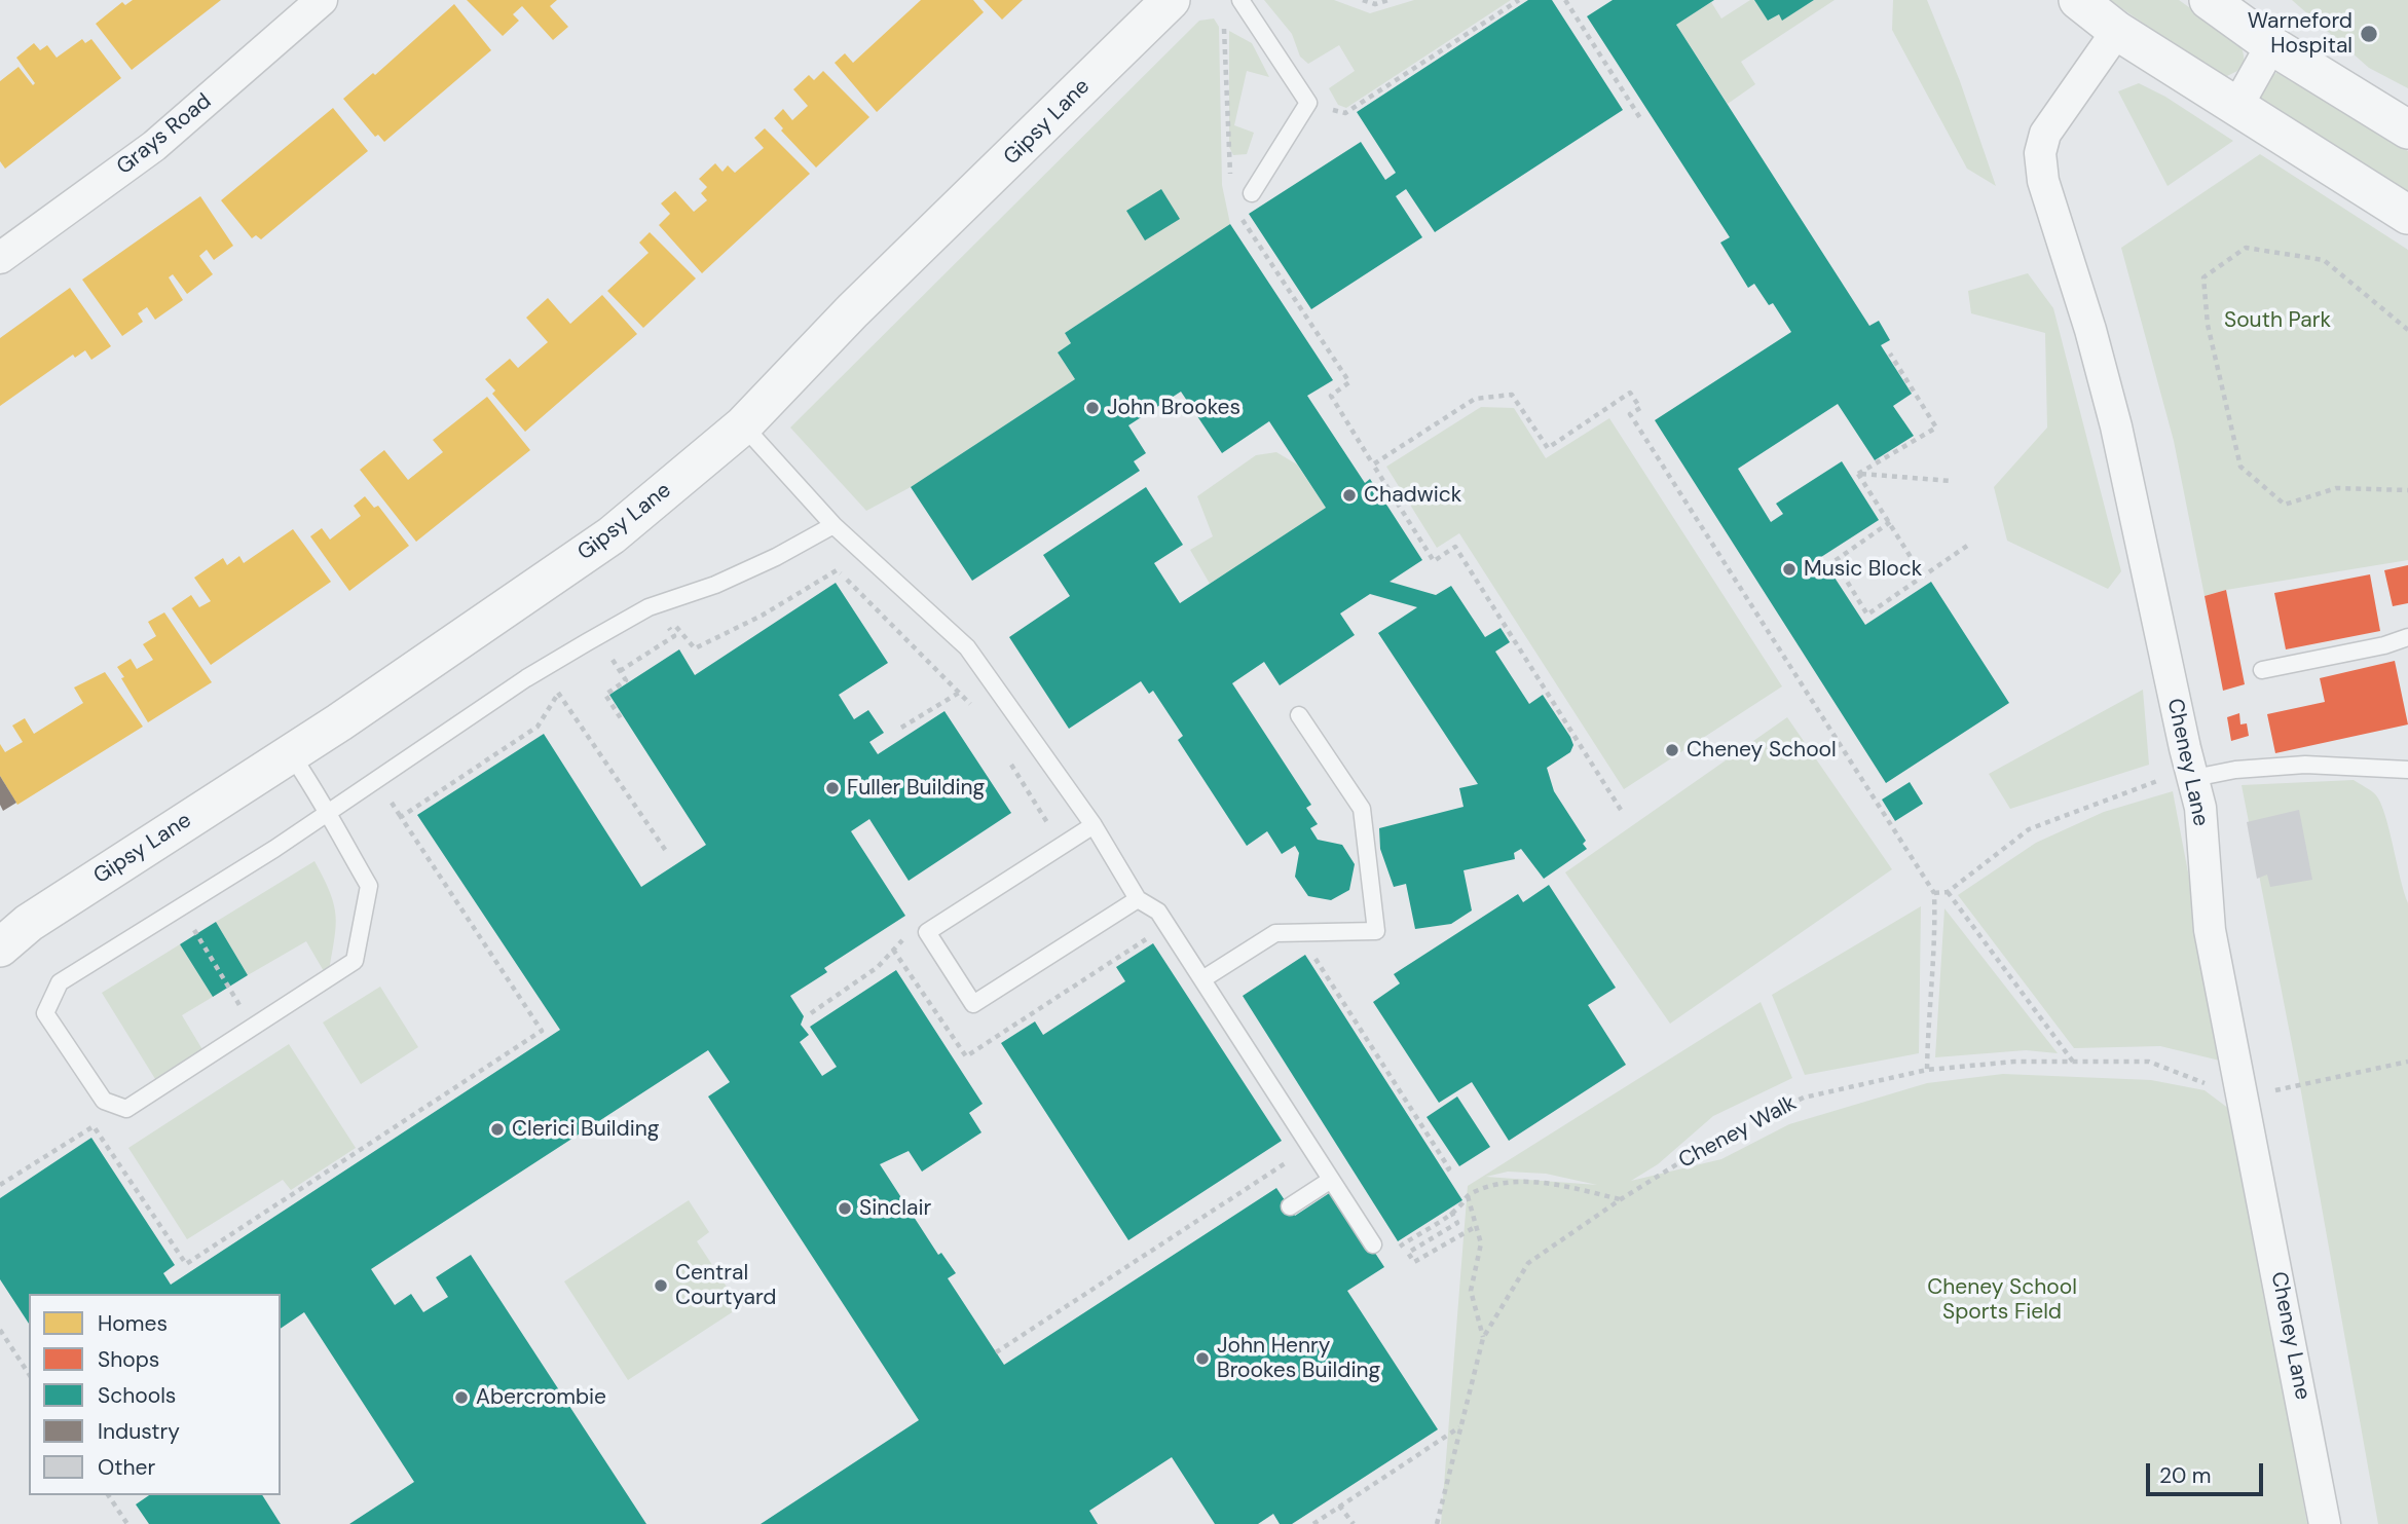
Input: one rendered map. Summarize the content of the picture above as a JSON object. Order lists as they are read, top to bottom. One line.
{"streets":{"street":["Gipsy Lane","Grays Road","Cheney Lane"],"path":["Cheney Walk"]},"crossings":[["Cheney Lane","Cheney Walk"]],"parks":["South Park","Cheney School Sports Field"],"places":["Warneford Hospital","John Brookes","Chadwick","Music Block","Cheney School","Fuller Building","Clerici Building","Sinclair","Central Courtyard","John Henry Brookes Building","Abercrombie"],"legend":["Homes","Shops","Schools","Industry","Other"],"scale_bar":"20 m"}
